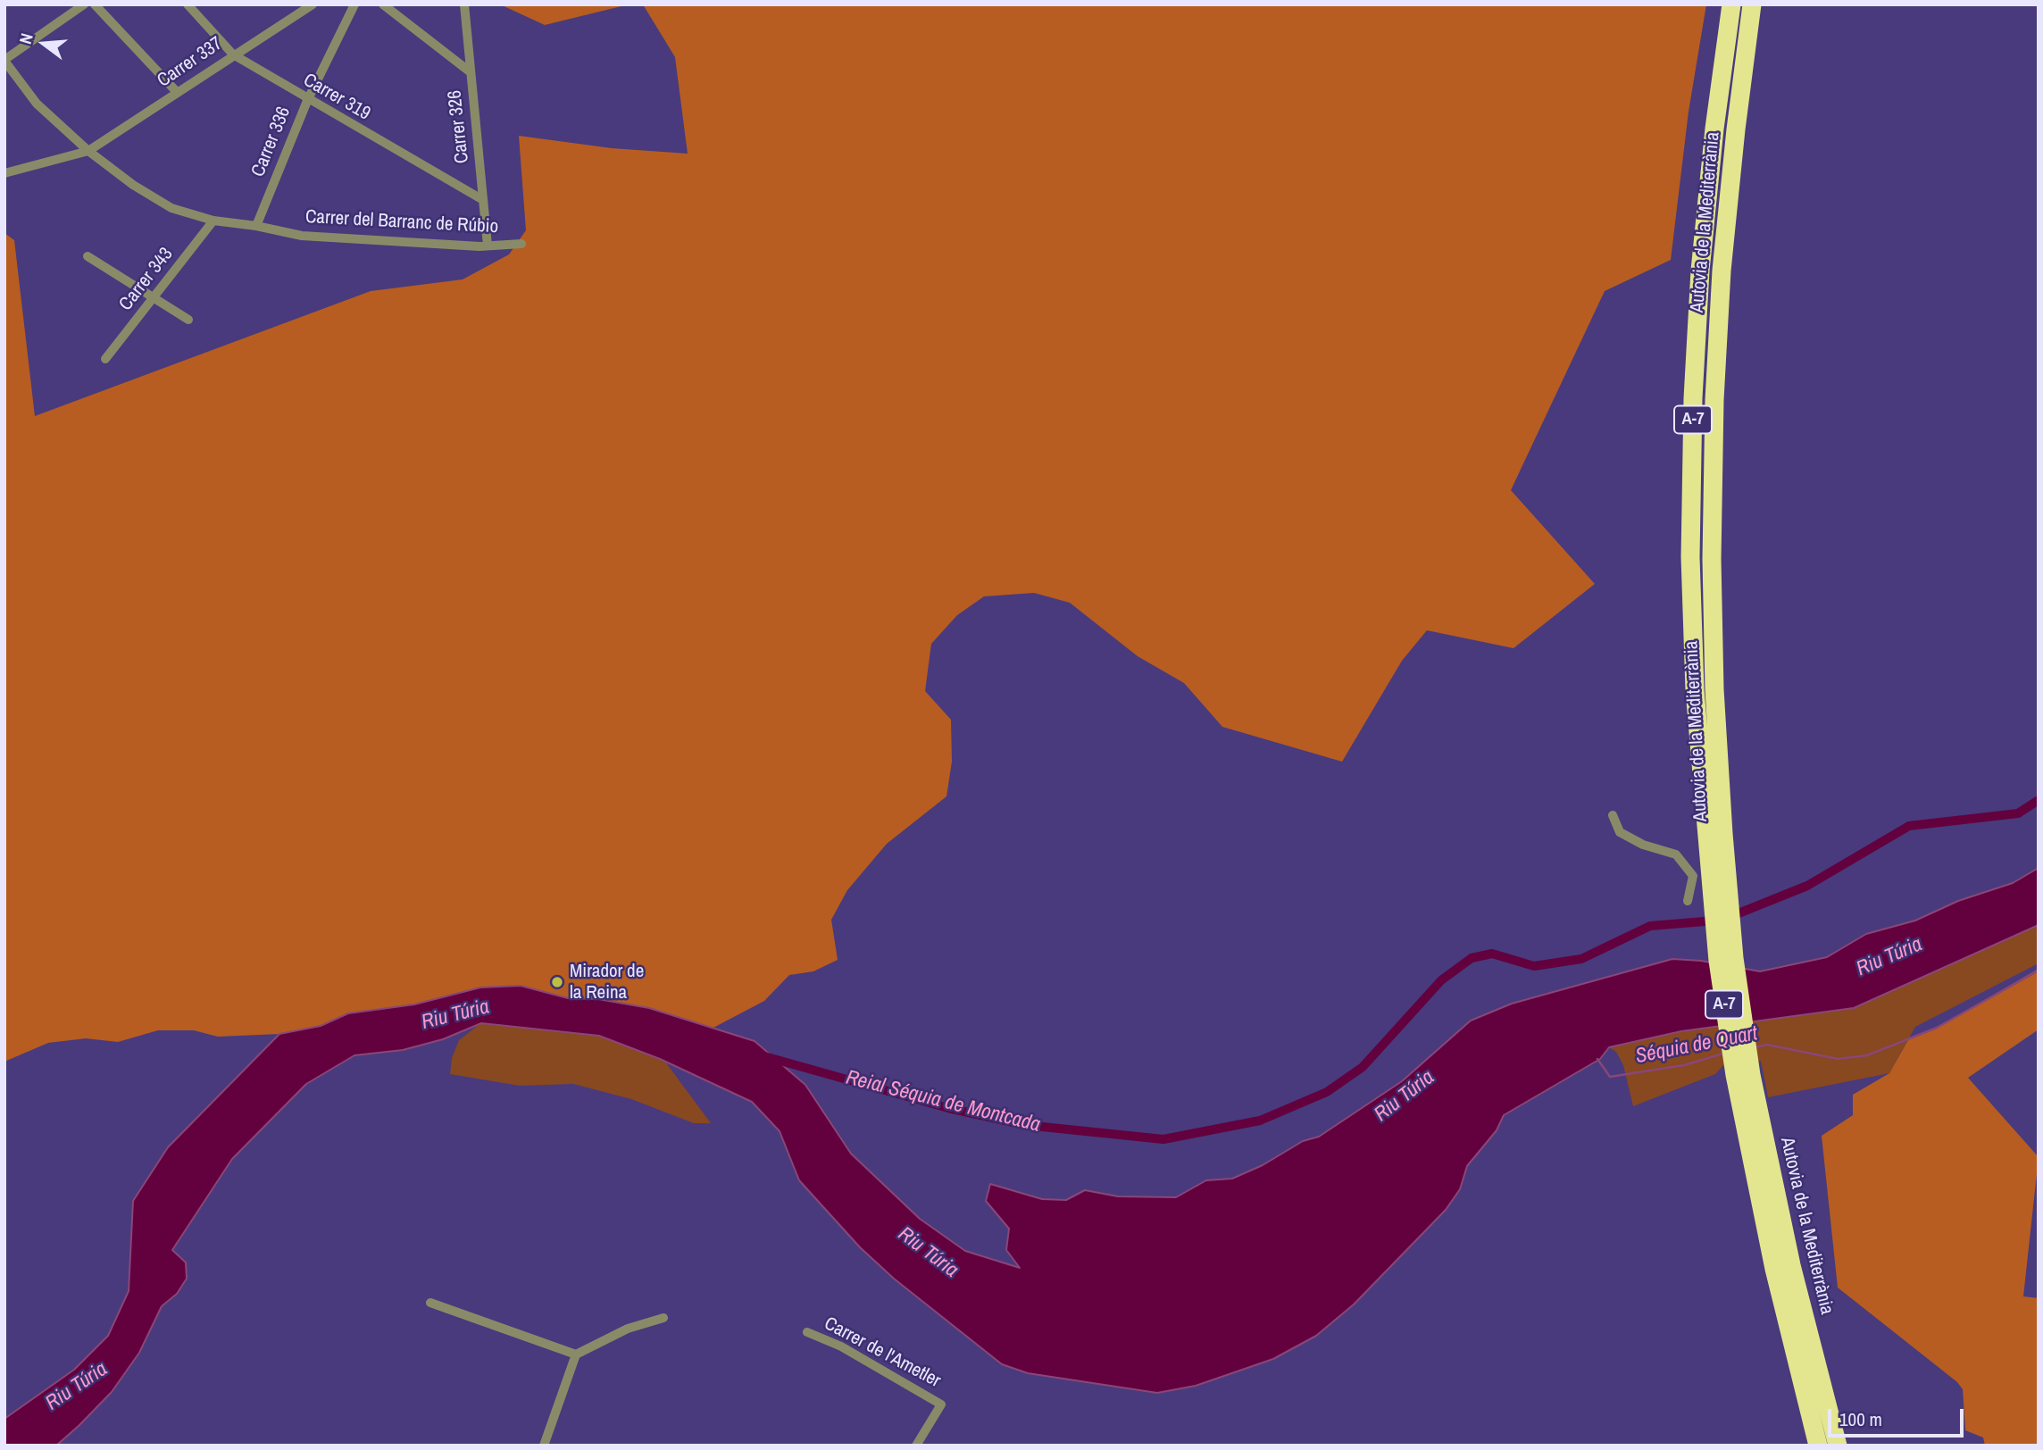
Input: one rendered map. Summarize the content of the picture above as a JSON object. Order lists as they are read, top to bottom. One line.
{"streets":{"highway":["Autovia de la Mediterrània","A-7"],"street":["Carrer 337","Carrer 319","Carrer 326","Carrer 336","Carrer del Barranc de Rúbio","Carrer 343","Carrer de l'Ametler"]},"crossings":[["Carrer 337","Carrer 319"],["Carrer 337","Carrer del Barranc de Rúbio"],["Carrer 319","Carrer 326"],["Carrer 319","Carrer 336"],["Carrer 326","Carrer del Barranc de Rúbio"],["Carrer 336","Carrer del Barranc de Rúbio"],["Carrer del Barranc de Rúbio","Carrer 343"]],"water":["Riu Túria","Séquia de Quart","Reial Séquia de Montcada"],"places":["Mirador de la Reina"],"scale_bar":"100 m","north":"left"}
